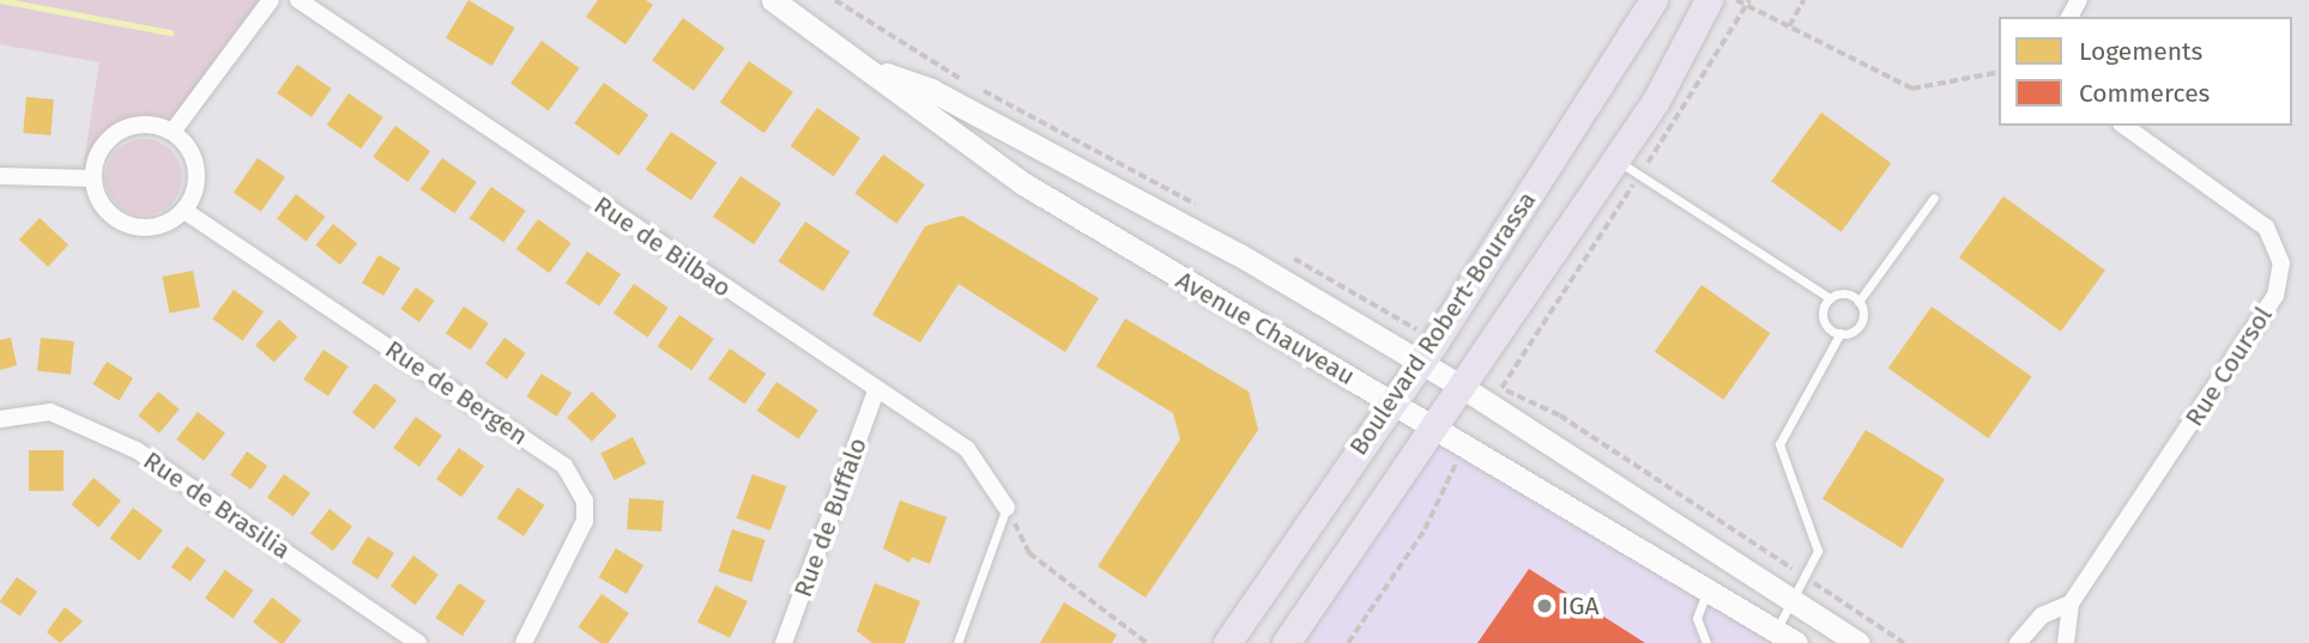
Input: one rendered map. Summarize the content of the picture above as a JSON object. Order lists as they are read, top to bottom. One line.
{"streets":{"highway":["Boulevard Robert-Bourassa"],"main road":["Avenue Chauveau"],"street":["Rue de Bilbao","Rue Coursol","Rue de Bergen","Rue de Brasilia","Rue de Buffalo"]},"crossings":[["Rue de Bilbao","Rue de Buffalo"],["Boulevard Robert-Bourassa","Avenue Chauveau"]],"places":["IGA"],"legend":["Logements","Commerces"]}
